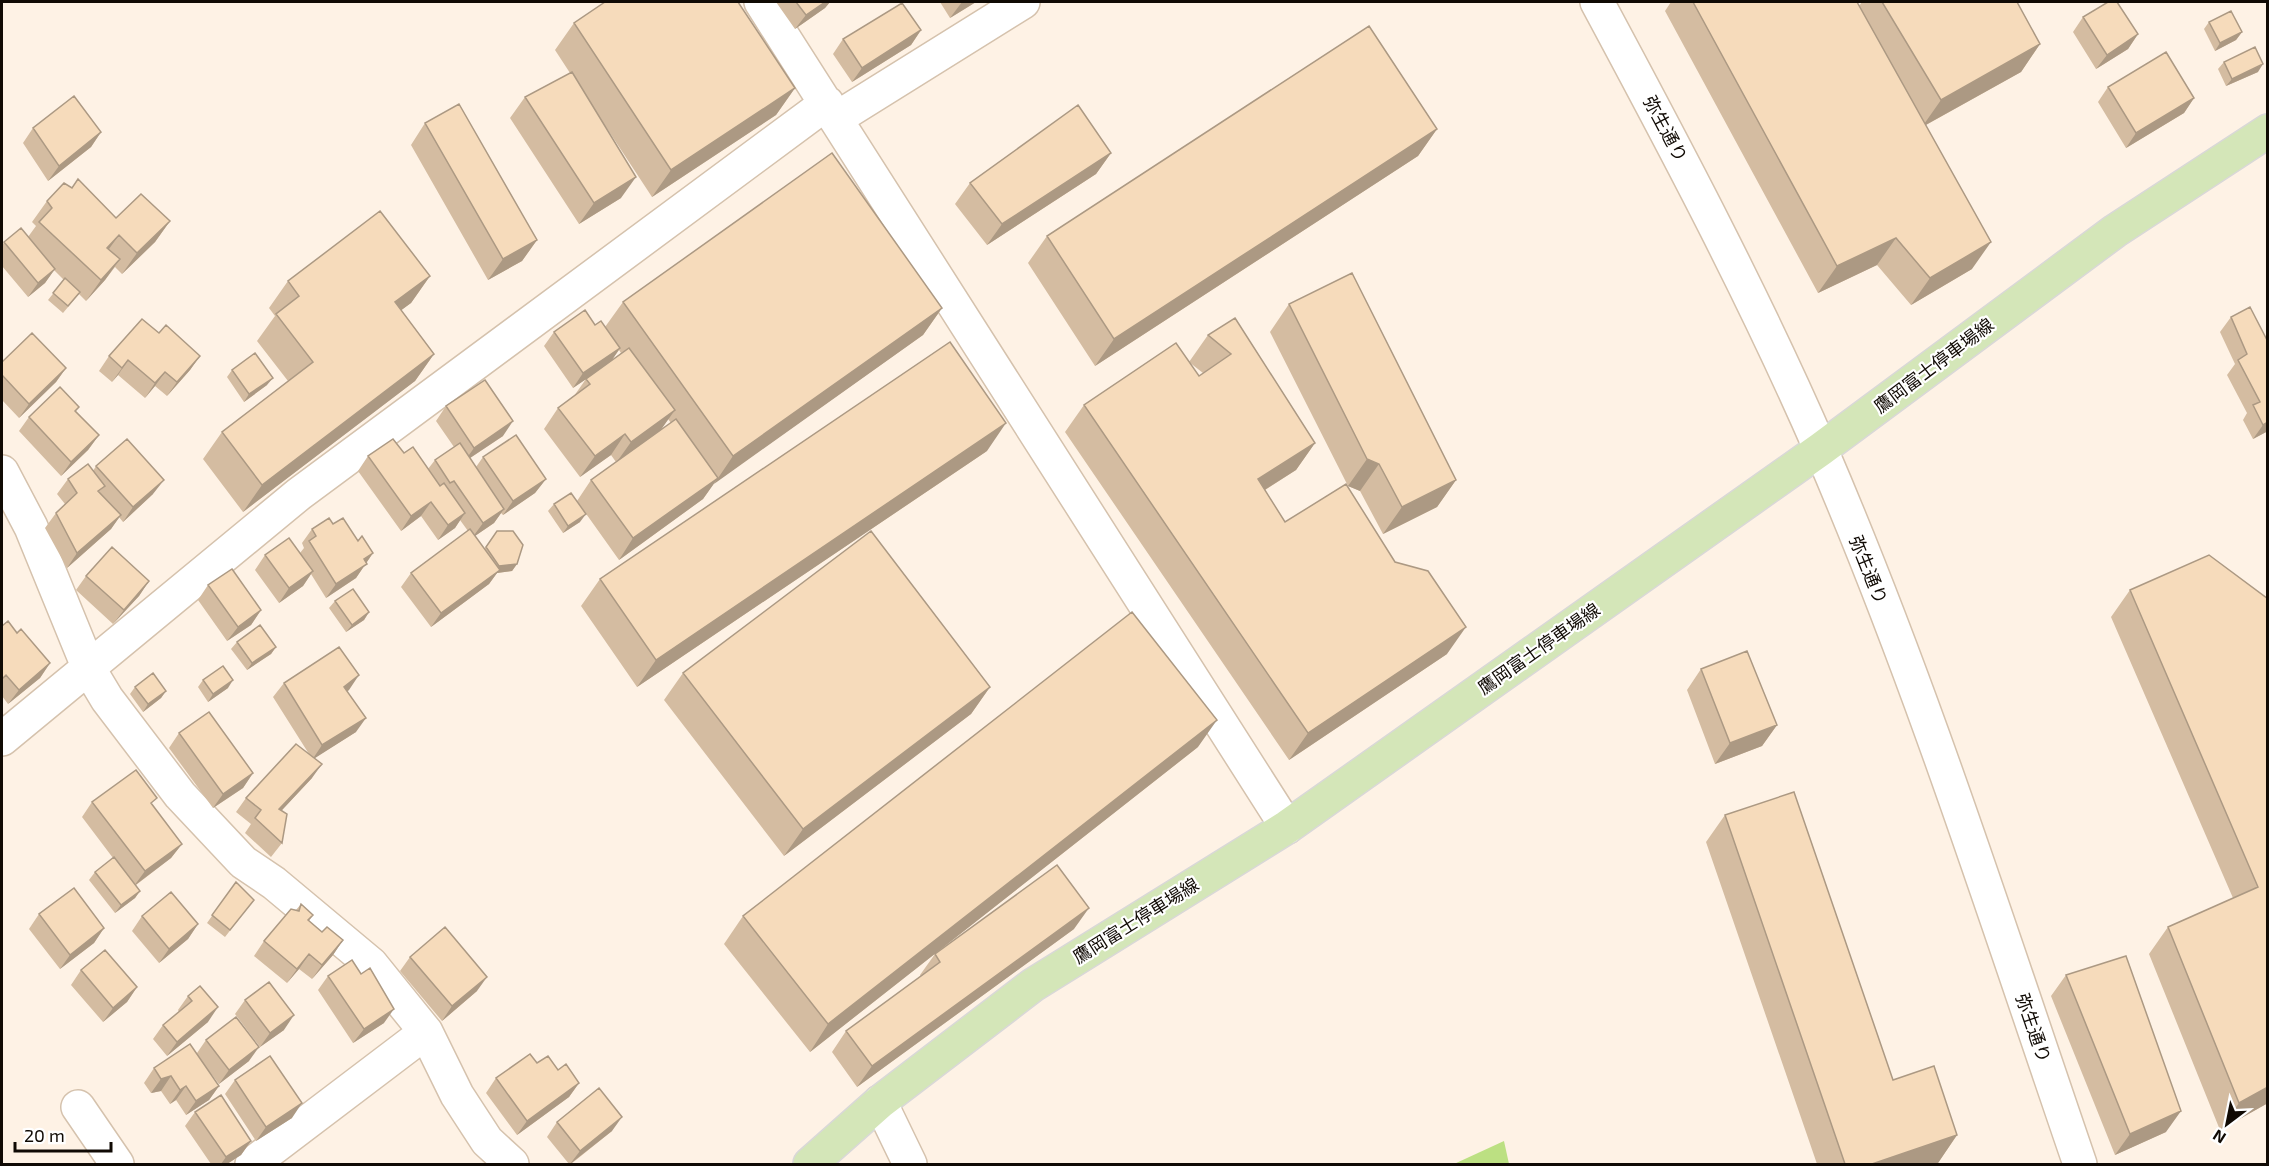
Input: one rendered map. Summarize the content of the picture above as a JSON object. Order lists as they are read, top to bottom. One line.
{"streets":{"main road":["鷹岡富士停車場線"],"street":["弥生通り"]},"crossings":[["弥生通り","鷹岡富士停車場線"]],"scale_bar":"20 m","north":"bottom left"}
